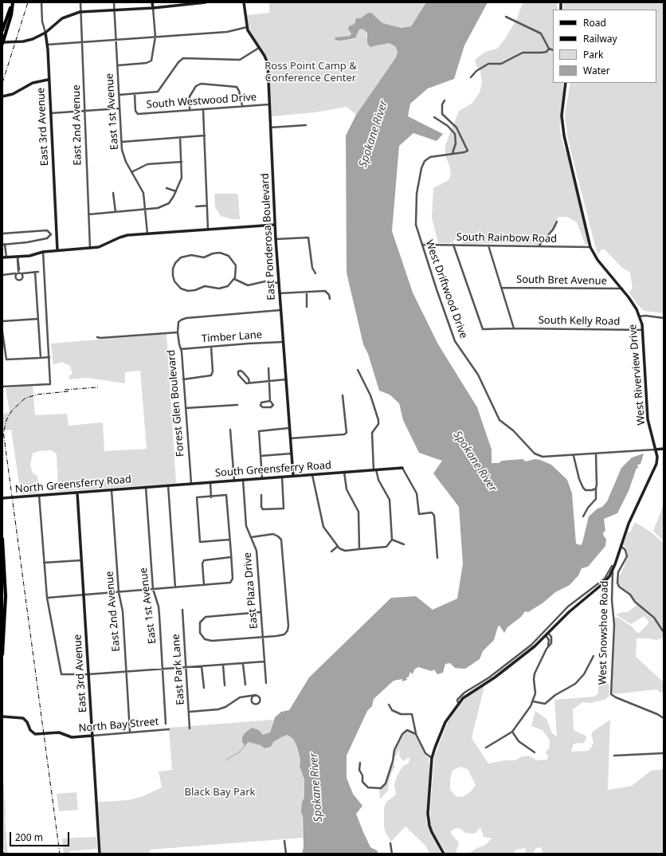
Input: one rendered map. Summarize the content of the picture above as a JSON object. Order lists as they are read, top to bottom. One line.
{"streets":{"street":["South Westwood Drive","East 1st Avenue","East 2nd Avenue","East 3rd Avenue","East Ponderosa Boulevard","South Rainbow Road","South Bret Avenue","West Driftwood Drive","South Kelly Road","Timber Lane","West Riverview Drive","Forest Glen Boulevard","South Greensferry Road","North Greensferry Road","East Plaza Drive","West Snowshoe Road","East Park Lane","North Bay Street"]},"crossings":[["South Westwood Drive","East Ponderosa Boulevard"],["East 1st Avenue","South Greensferry Road"],["East 1st Avenue","North Greensferry Road"],["East 2nd Avenue","North Greensferry Road"],["East 2nd Avenue","North Bay Street"],["East 3rd Avenue","North Greensferry Road"],["East 3rd Avenue","North Bay Street"],["East Ponderosa Boulevard","Timber Lane"],["East Ponderosa Boulevard","Forest Glen Boulevard"],["East Ponderosa Boulevard","South Greensferry Road"],["South Rainbow Road","West Driftwood Drive"],["South Rainbow Road","South Kelly Road"],["South Rainbow Road","West Riverview Drive"],["South Bret Avenue","West Riverview Drive"],["South Kelly Road","West Riverview Drive"],["Timber Lane","Forest Glen Boulevard"],["West Riverview Drive","West Snowshoe Road"],["Forest Glen Boulevard","South Greensferry Road"],["South Greensferry Road","North Greensferry Road"],["South Greensferry Road","East Plaza Drive"]],"water":["Spokane River"],"parks":["Ross Point Camp & Conference Center","Black Bay Park"],"legend":["Road","Railway","Park","Water"],"scale_bar":"200 m"}
